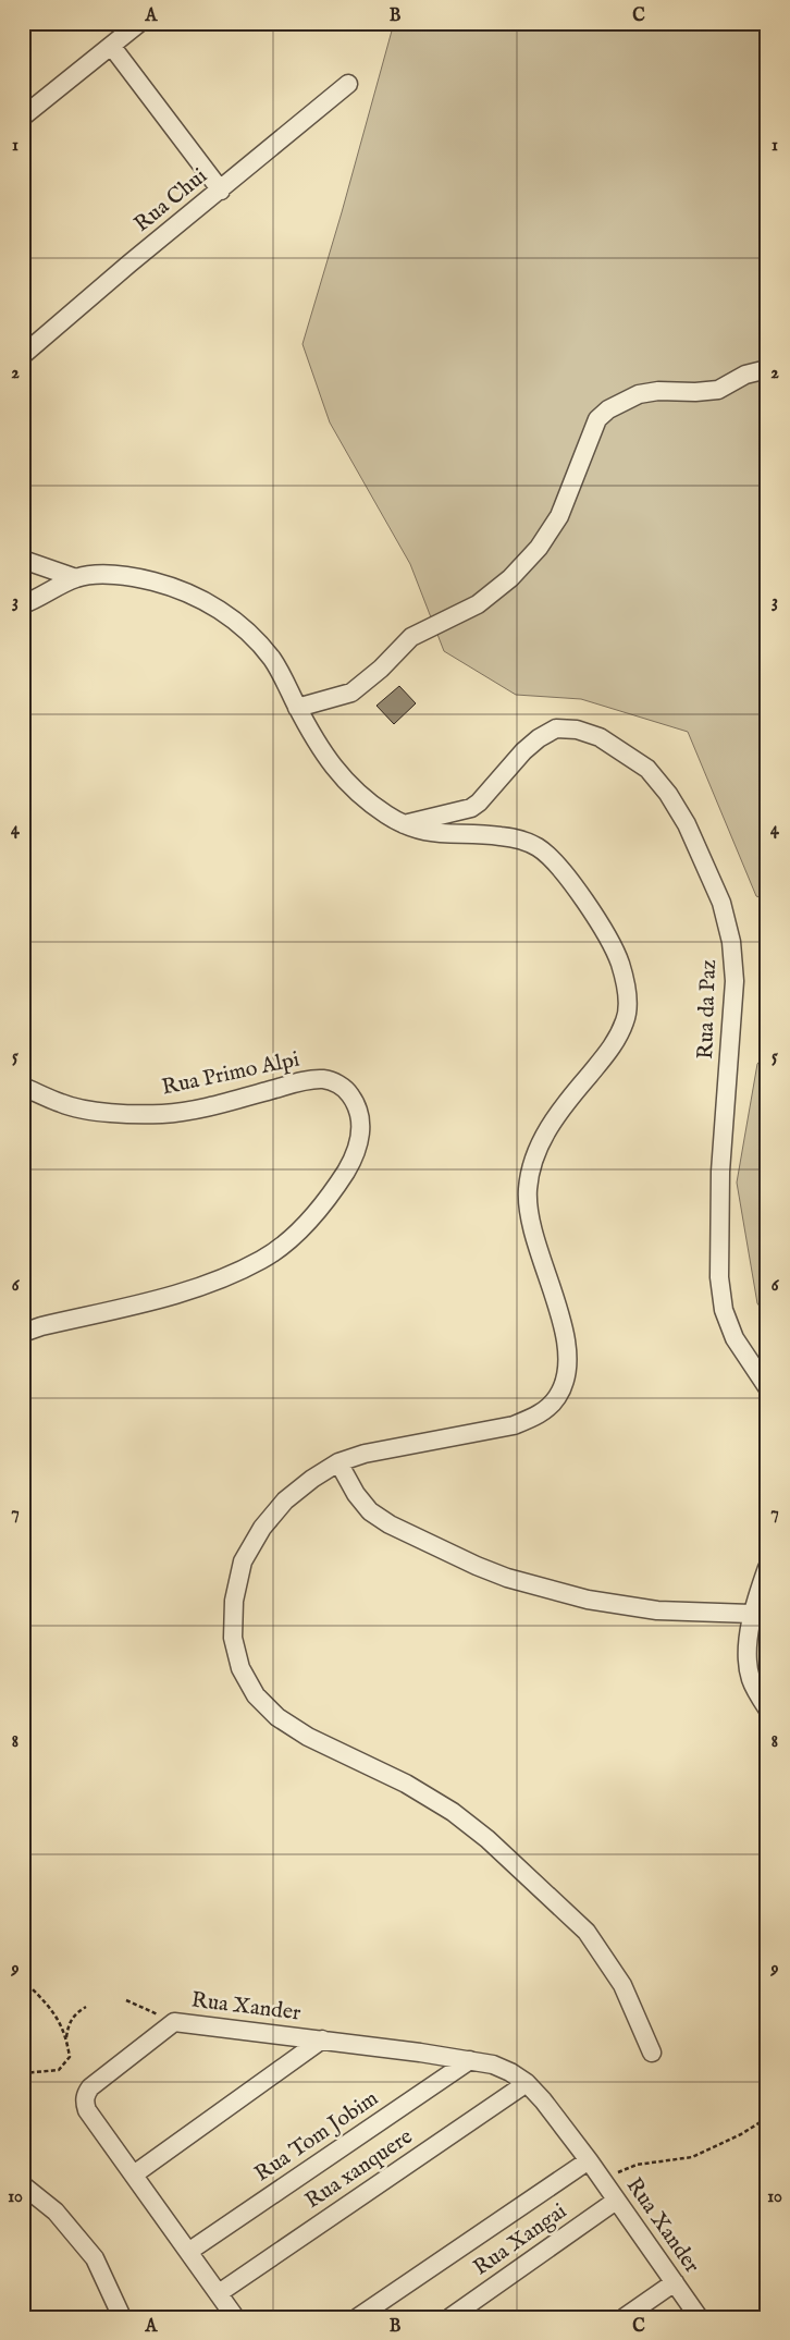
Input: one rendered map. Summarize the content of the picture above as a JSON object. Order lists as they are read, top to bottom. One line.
{"streets":{"street":["Rua Chui","Rua da Paz","Rua Primo Alpi","Rua Xander","Rua Tom Jobim","Rua xanquere","Rua Xangai"]},"crossings":[["Rua Xander","Rua Tom Jobim"],["Rua Xander","Rua xanquere"],["Rua Xander","Rua Xangai"]],"grid":{"columns":["A","B","C"],"rows":["1","2","3","4","5","6","7","8","9","10"]}}
